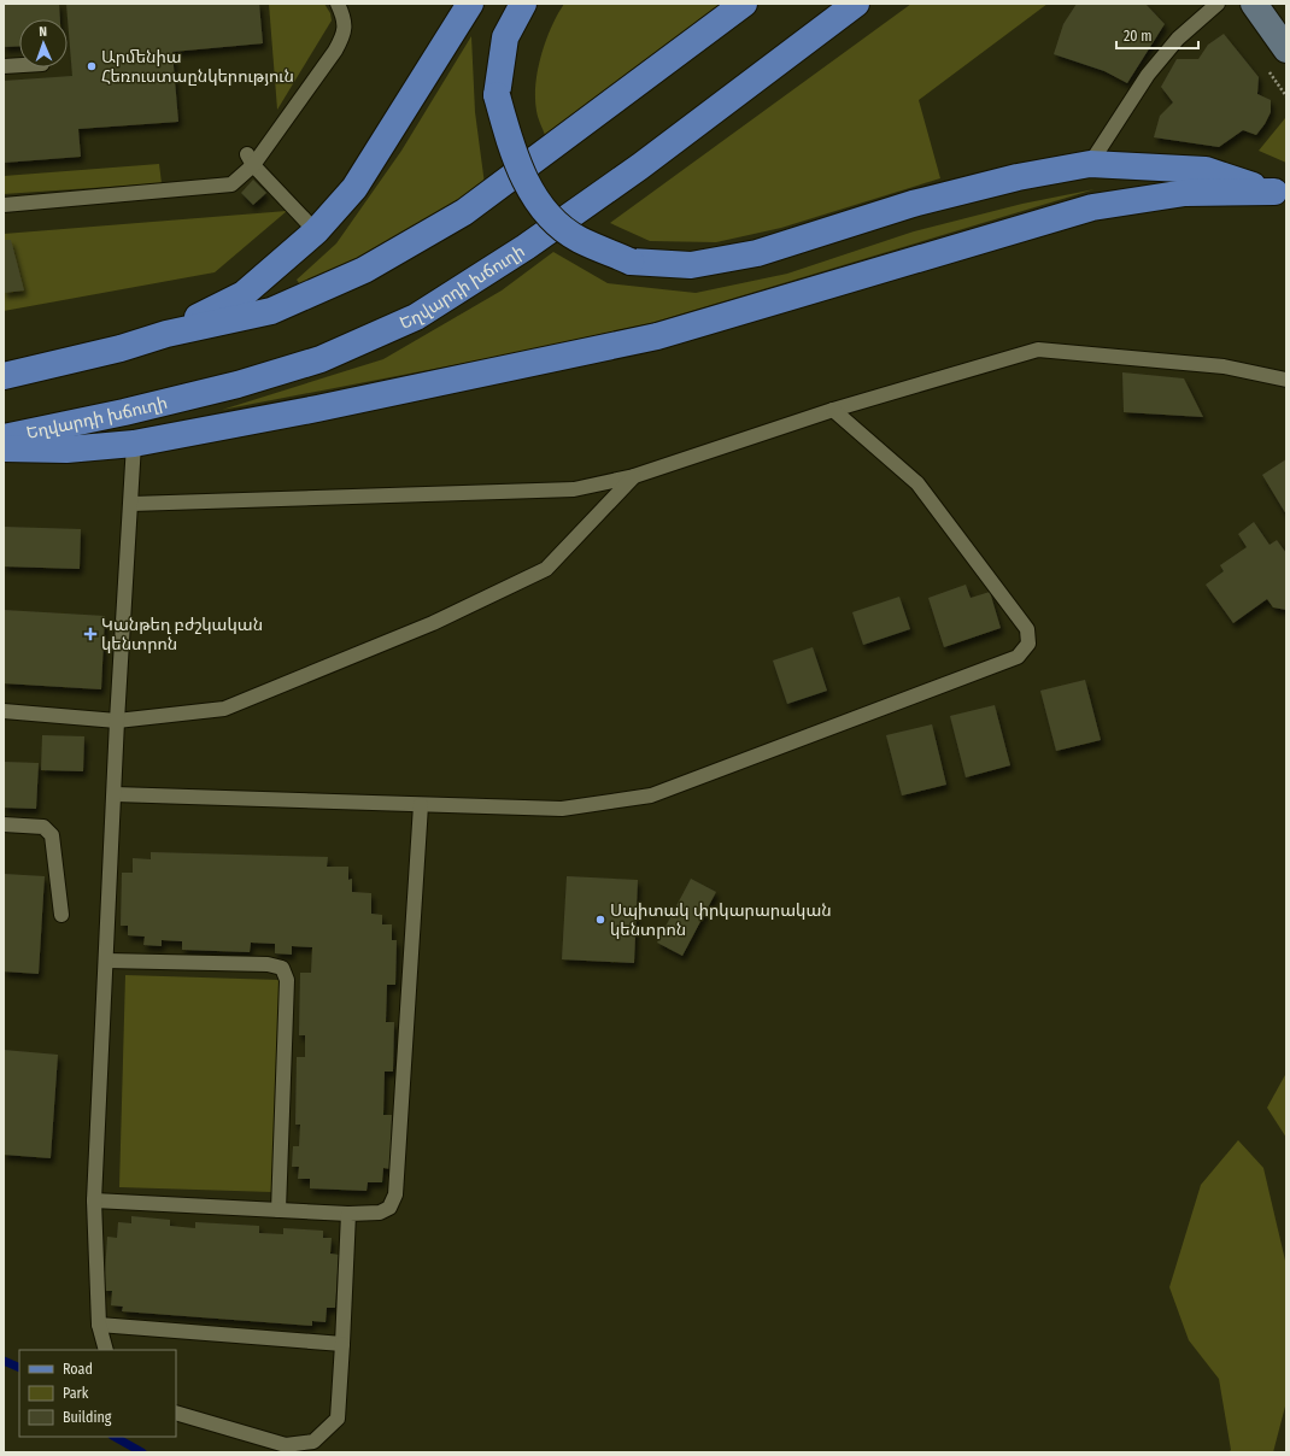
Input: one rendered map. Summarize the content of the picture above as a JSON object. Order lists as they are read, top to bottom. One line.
{"streets":{"main road":["Եղվարդի խճուղի"]},"places":{"other":["Արմենիա Հեռուստաընկերություն","Սպիտակ փրկարարական կենտրոն"],"health":["Կանթեղ բժշկական կենտրոն"]},"legend":["Road","Park","Building"],"scale_bar":"20 m","north":"top"}
